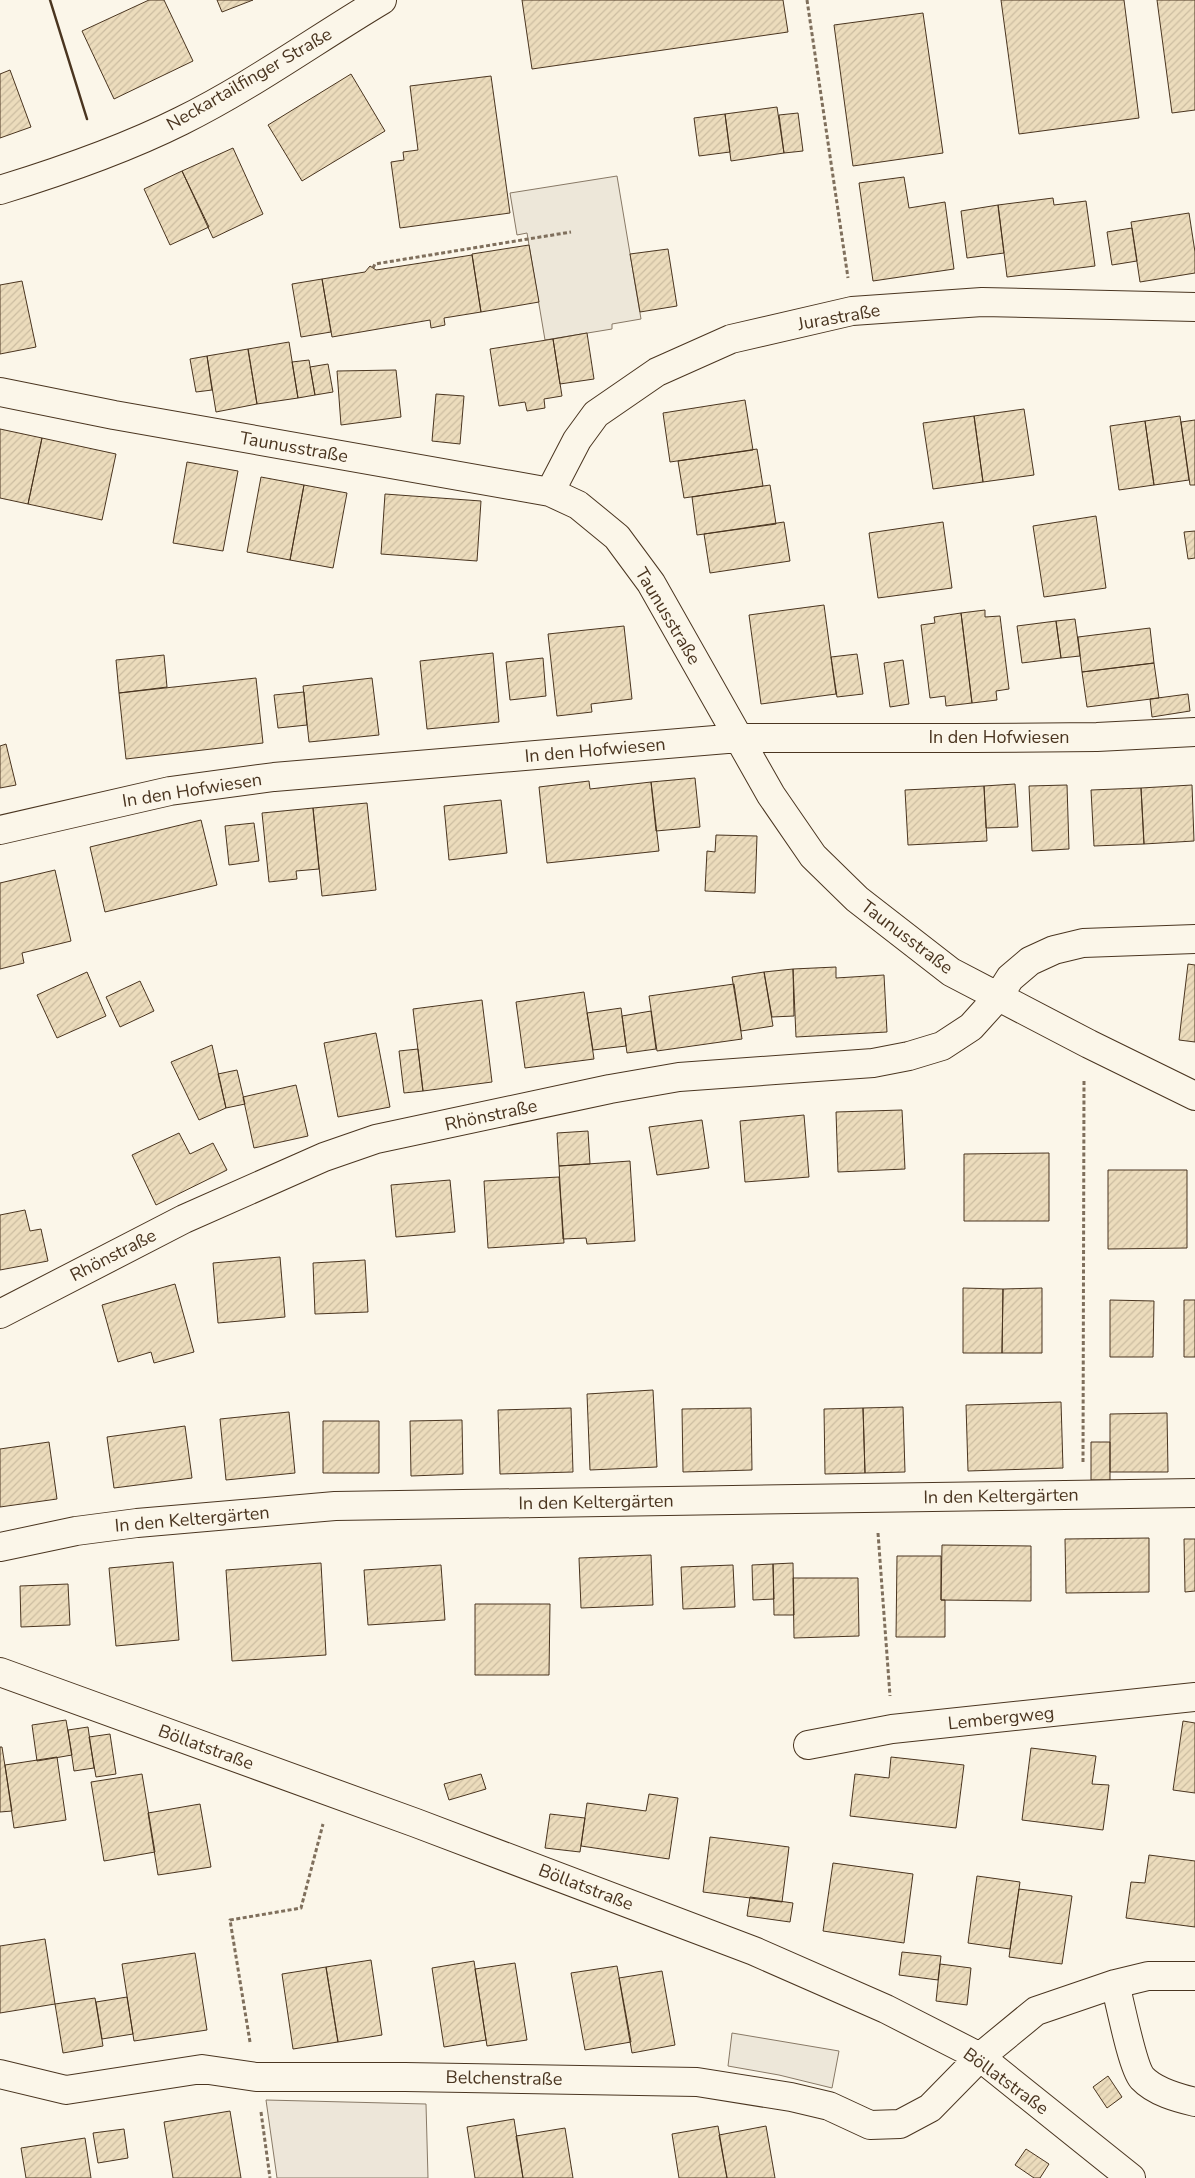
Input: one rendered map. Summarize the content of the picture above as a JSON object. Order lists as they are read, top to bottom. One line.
{"streets":{"street":["Neckartailfinger Straße","Jurastraße","Taunusstraße","In den Hofwiesen","Rhönstraße","In den Keltergärten","Lembergweg","Böllatstraße","Belchenstraße"]},"crossings":[["Jurastraße","Taunusstraße"],["Taunusstraße","In den Hofwiesen"],["Taunusstraße","Rhönstraße"],["Böllatstraße","Belchenstraße"]]}
